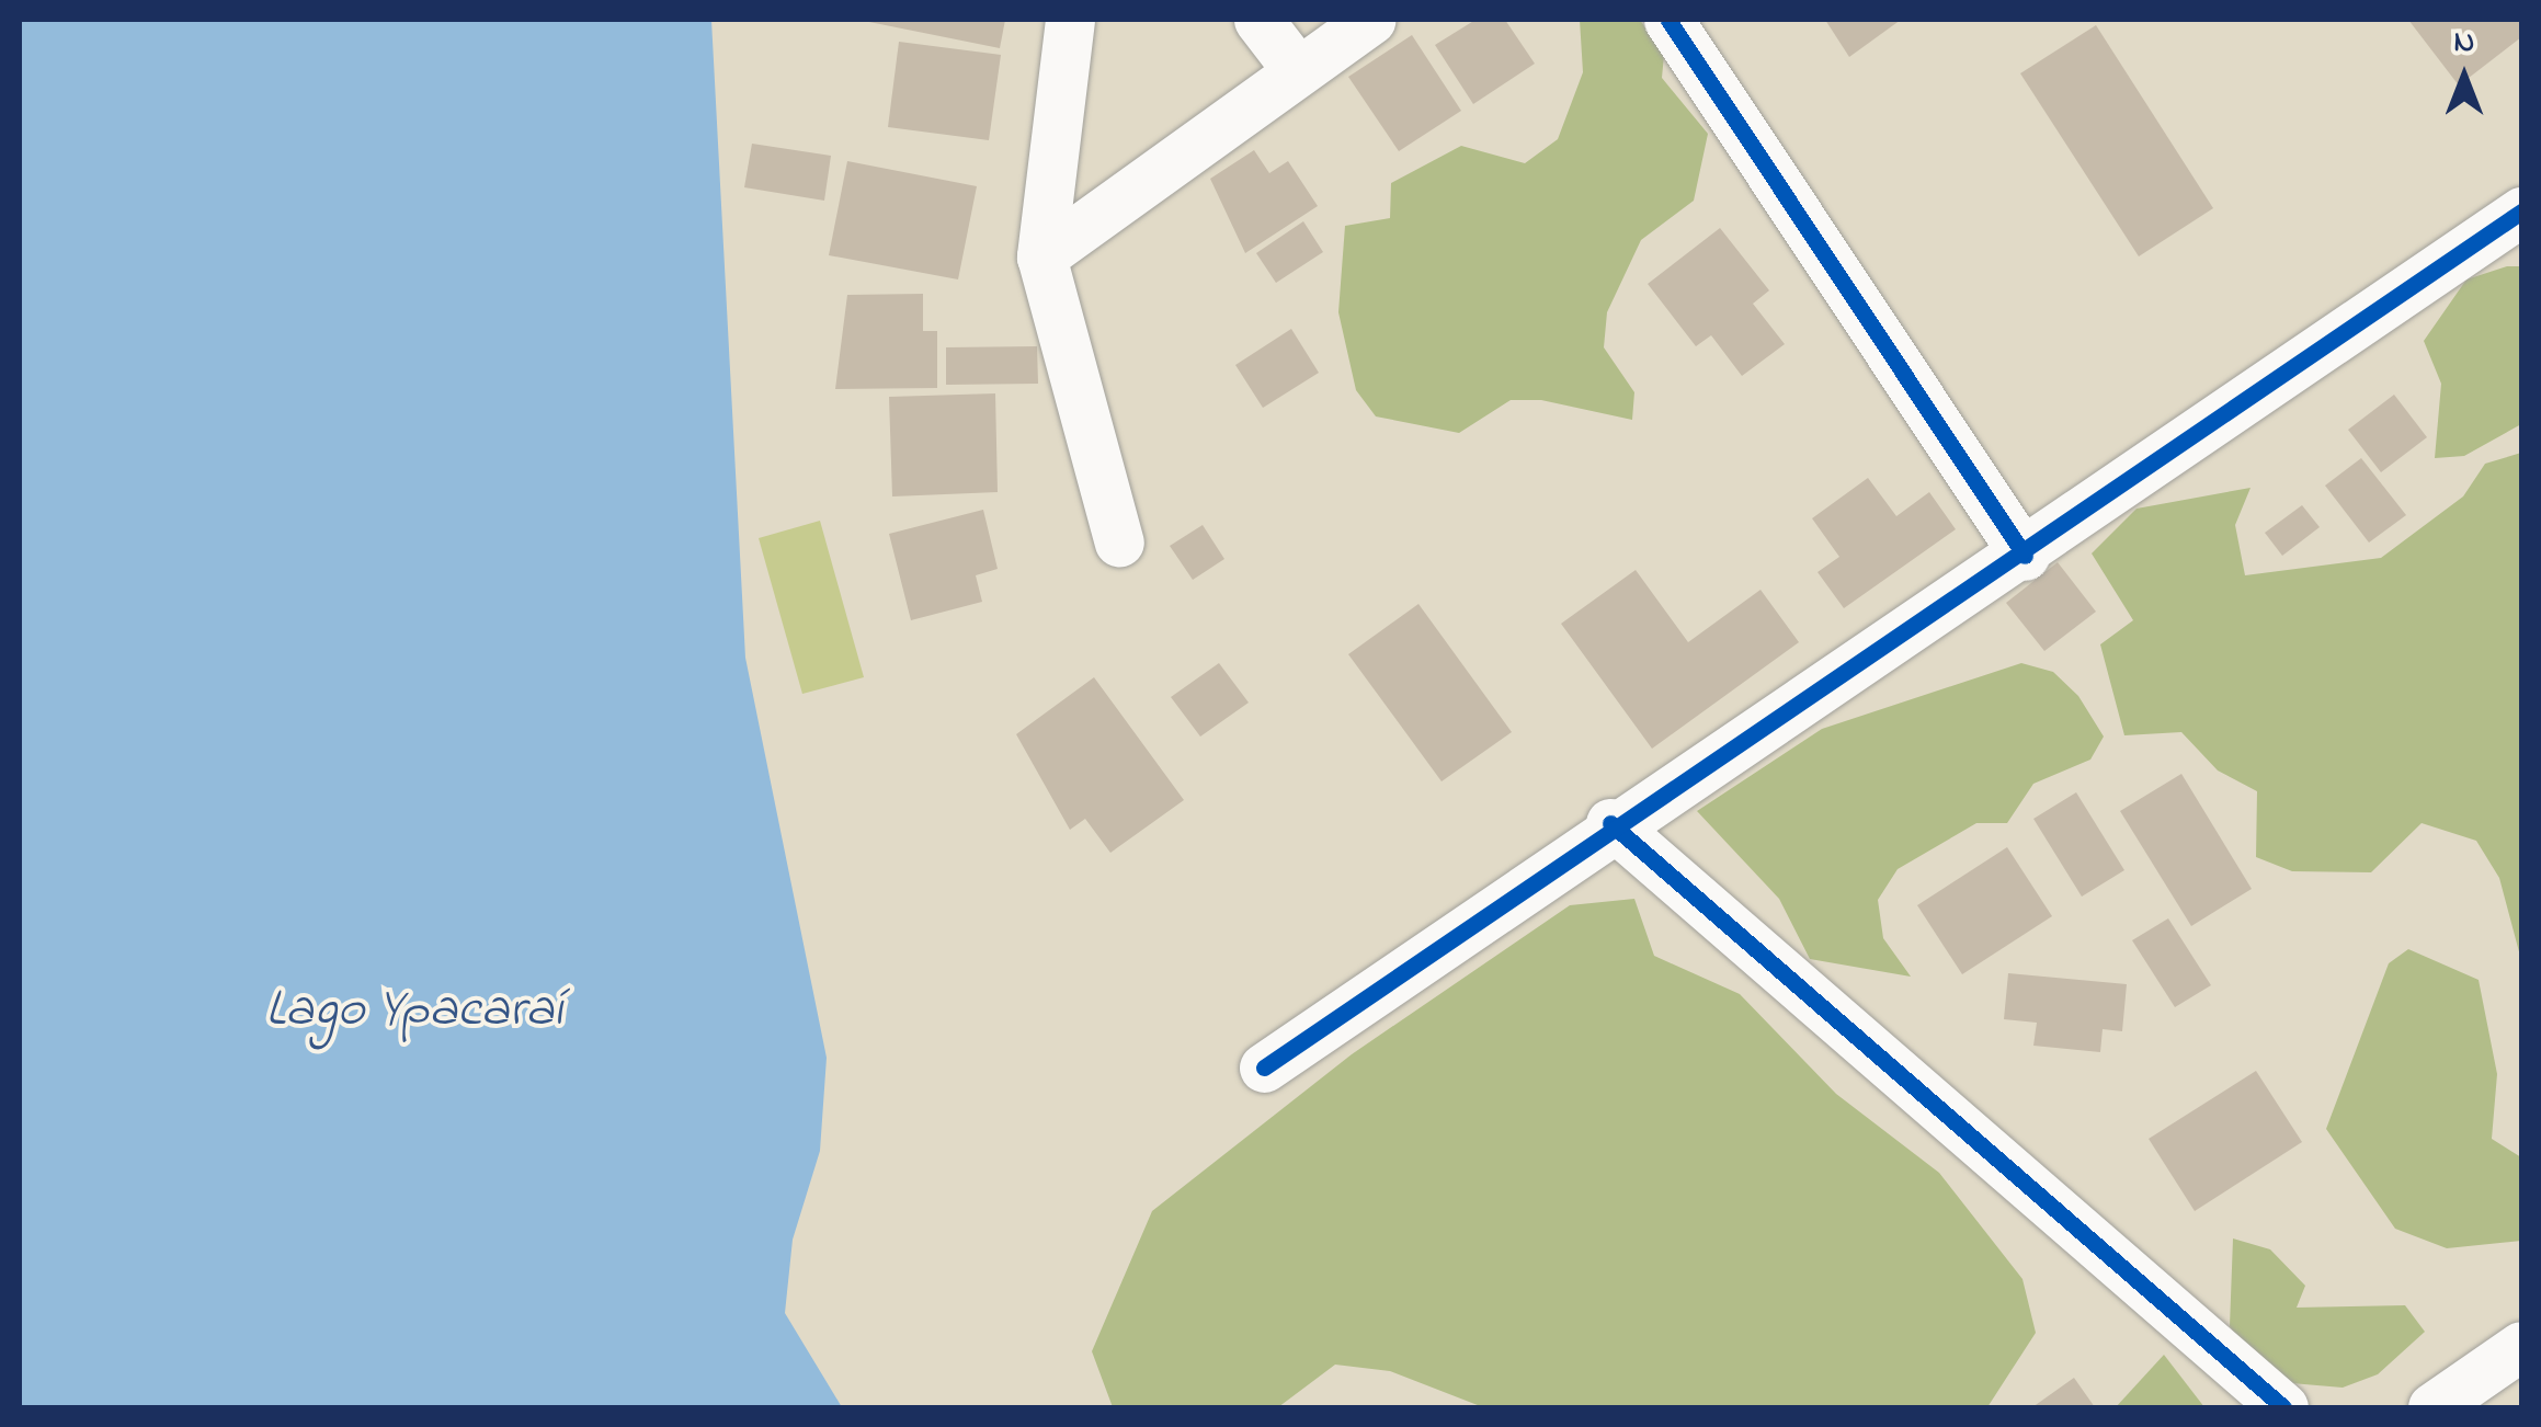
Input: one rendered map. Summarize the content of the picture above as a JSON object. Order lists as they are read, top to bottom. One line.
{"water":["Lago Ypacaraí"],"north":"top"}
